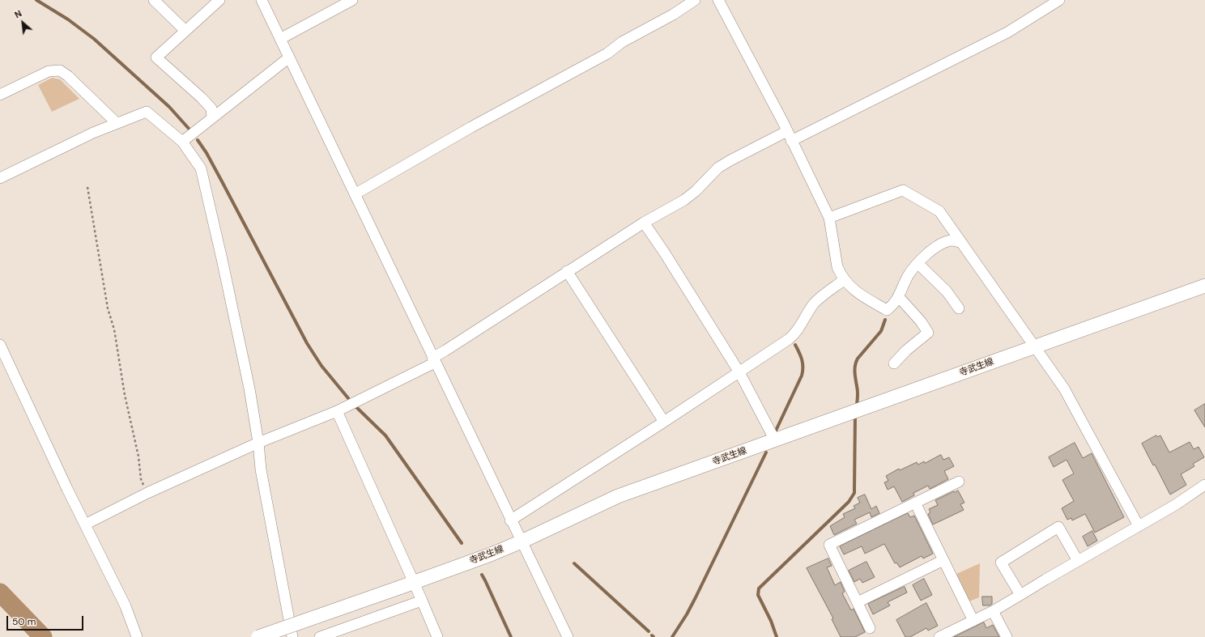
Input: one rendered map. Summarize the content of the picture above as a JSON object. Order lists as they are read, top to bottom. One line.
{"streets":{"main road":["寺武生線"]},"scale_bar":"50 m","north":"top left"}
